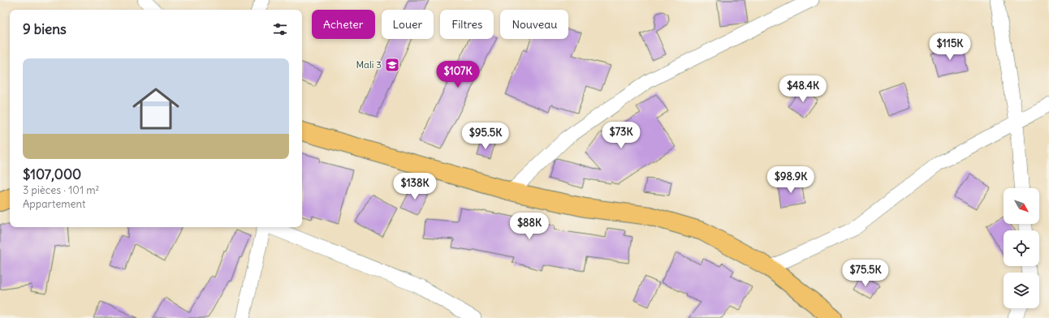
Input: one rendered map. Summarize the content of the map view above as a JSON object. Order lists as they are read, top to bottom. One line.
{"places":{"school or university":["Mali 3"]},"north":"bottom right","page":{"chip":["Acheter","Louer","Filtres","Nouveau"],"heading":"9 biens","price":["$115K","$107K","$48.4K","$73K","$95.5K","$98.9K","$138K","$88K","$75.5K"],"list":[{"name":"$107,000","note":"3 pièces · 101 m² · Appartement"}]}}
